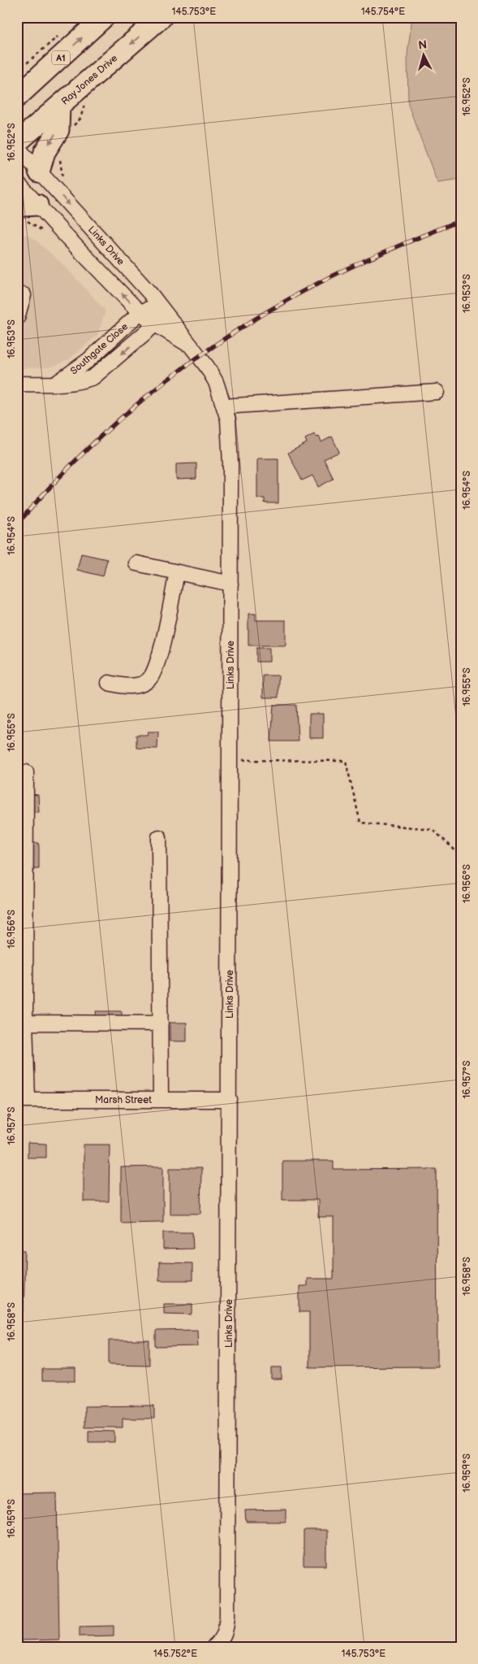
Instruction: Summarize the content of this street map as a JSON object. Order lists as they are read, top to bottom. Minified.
{"streets":{"highway":["A1","Ray Jones Drive"],"street":["Links Drive","Southgate Close","Marsh Street"]},"crossings":[["Links Drive","Southgate Close"],["Links Drive","Marsh Street"]],"north":"top","coordinates":["145.753°E","145.754°E","16.952°S","16.953°S","16.954°S","16.955°S","16.956°S","16.957°S","16.958°S","16.959°S","145.752°E"]}
